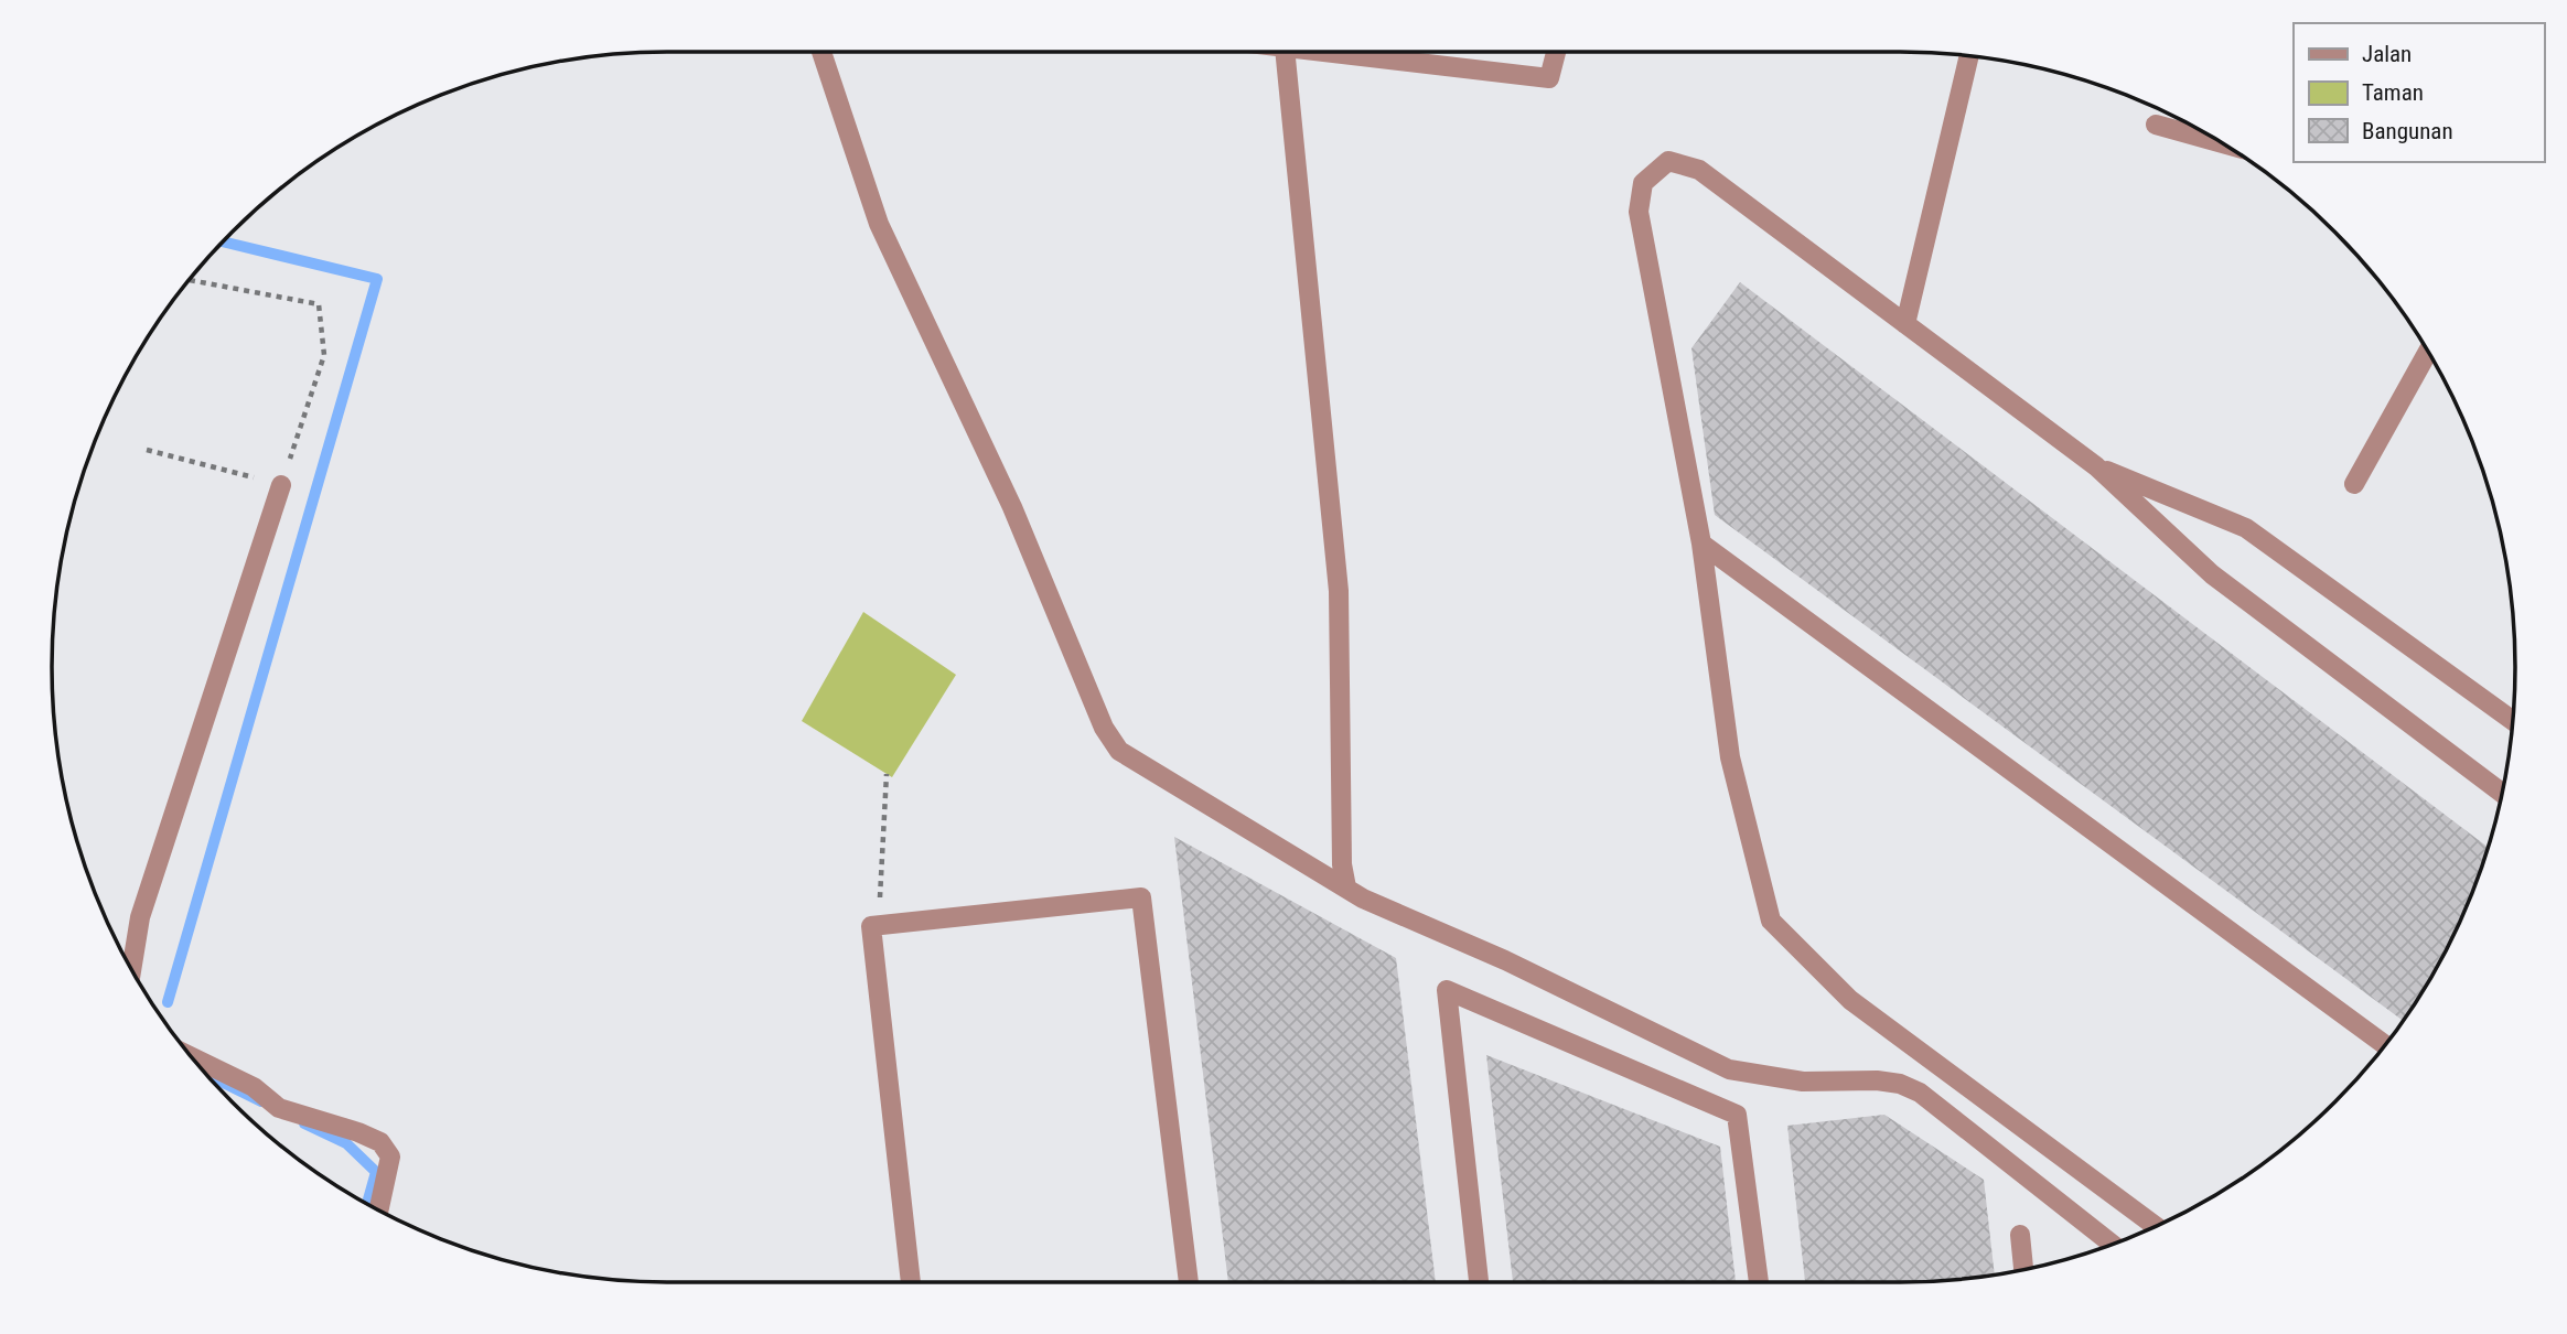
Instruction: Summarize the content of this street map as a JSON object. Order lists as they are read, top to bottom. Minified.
{"legend":["Jalan","Taman","Bangunan"]}
